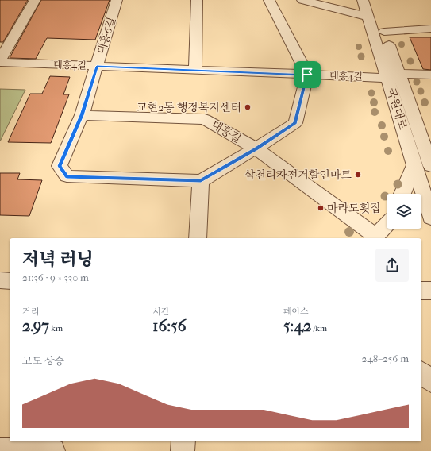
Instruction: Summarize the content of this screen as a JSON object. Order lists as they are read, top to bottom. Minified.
{"streets":{"street":["대흥6길","대흥4길","국원대로","대흥길"]},"crossings":[["대흥6길","대흥4길"],["대흥6길","대흥길"],["대흥4길","국원대로"],["대흥4길","대흥길"]],"places":["교현2동 행정복지센터","삼천리자전거할인마트","마라도횟집"],"page":{"heading":["저녁 러닝","21:36 · 9 × 330 m"],"stats":[["거리","2.97 km"],["시간","16:56"],["페이스","5:42 /km"]],"chart":["고도 상승","248–256 m"]}}
